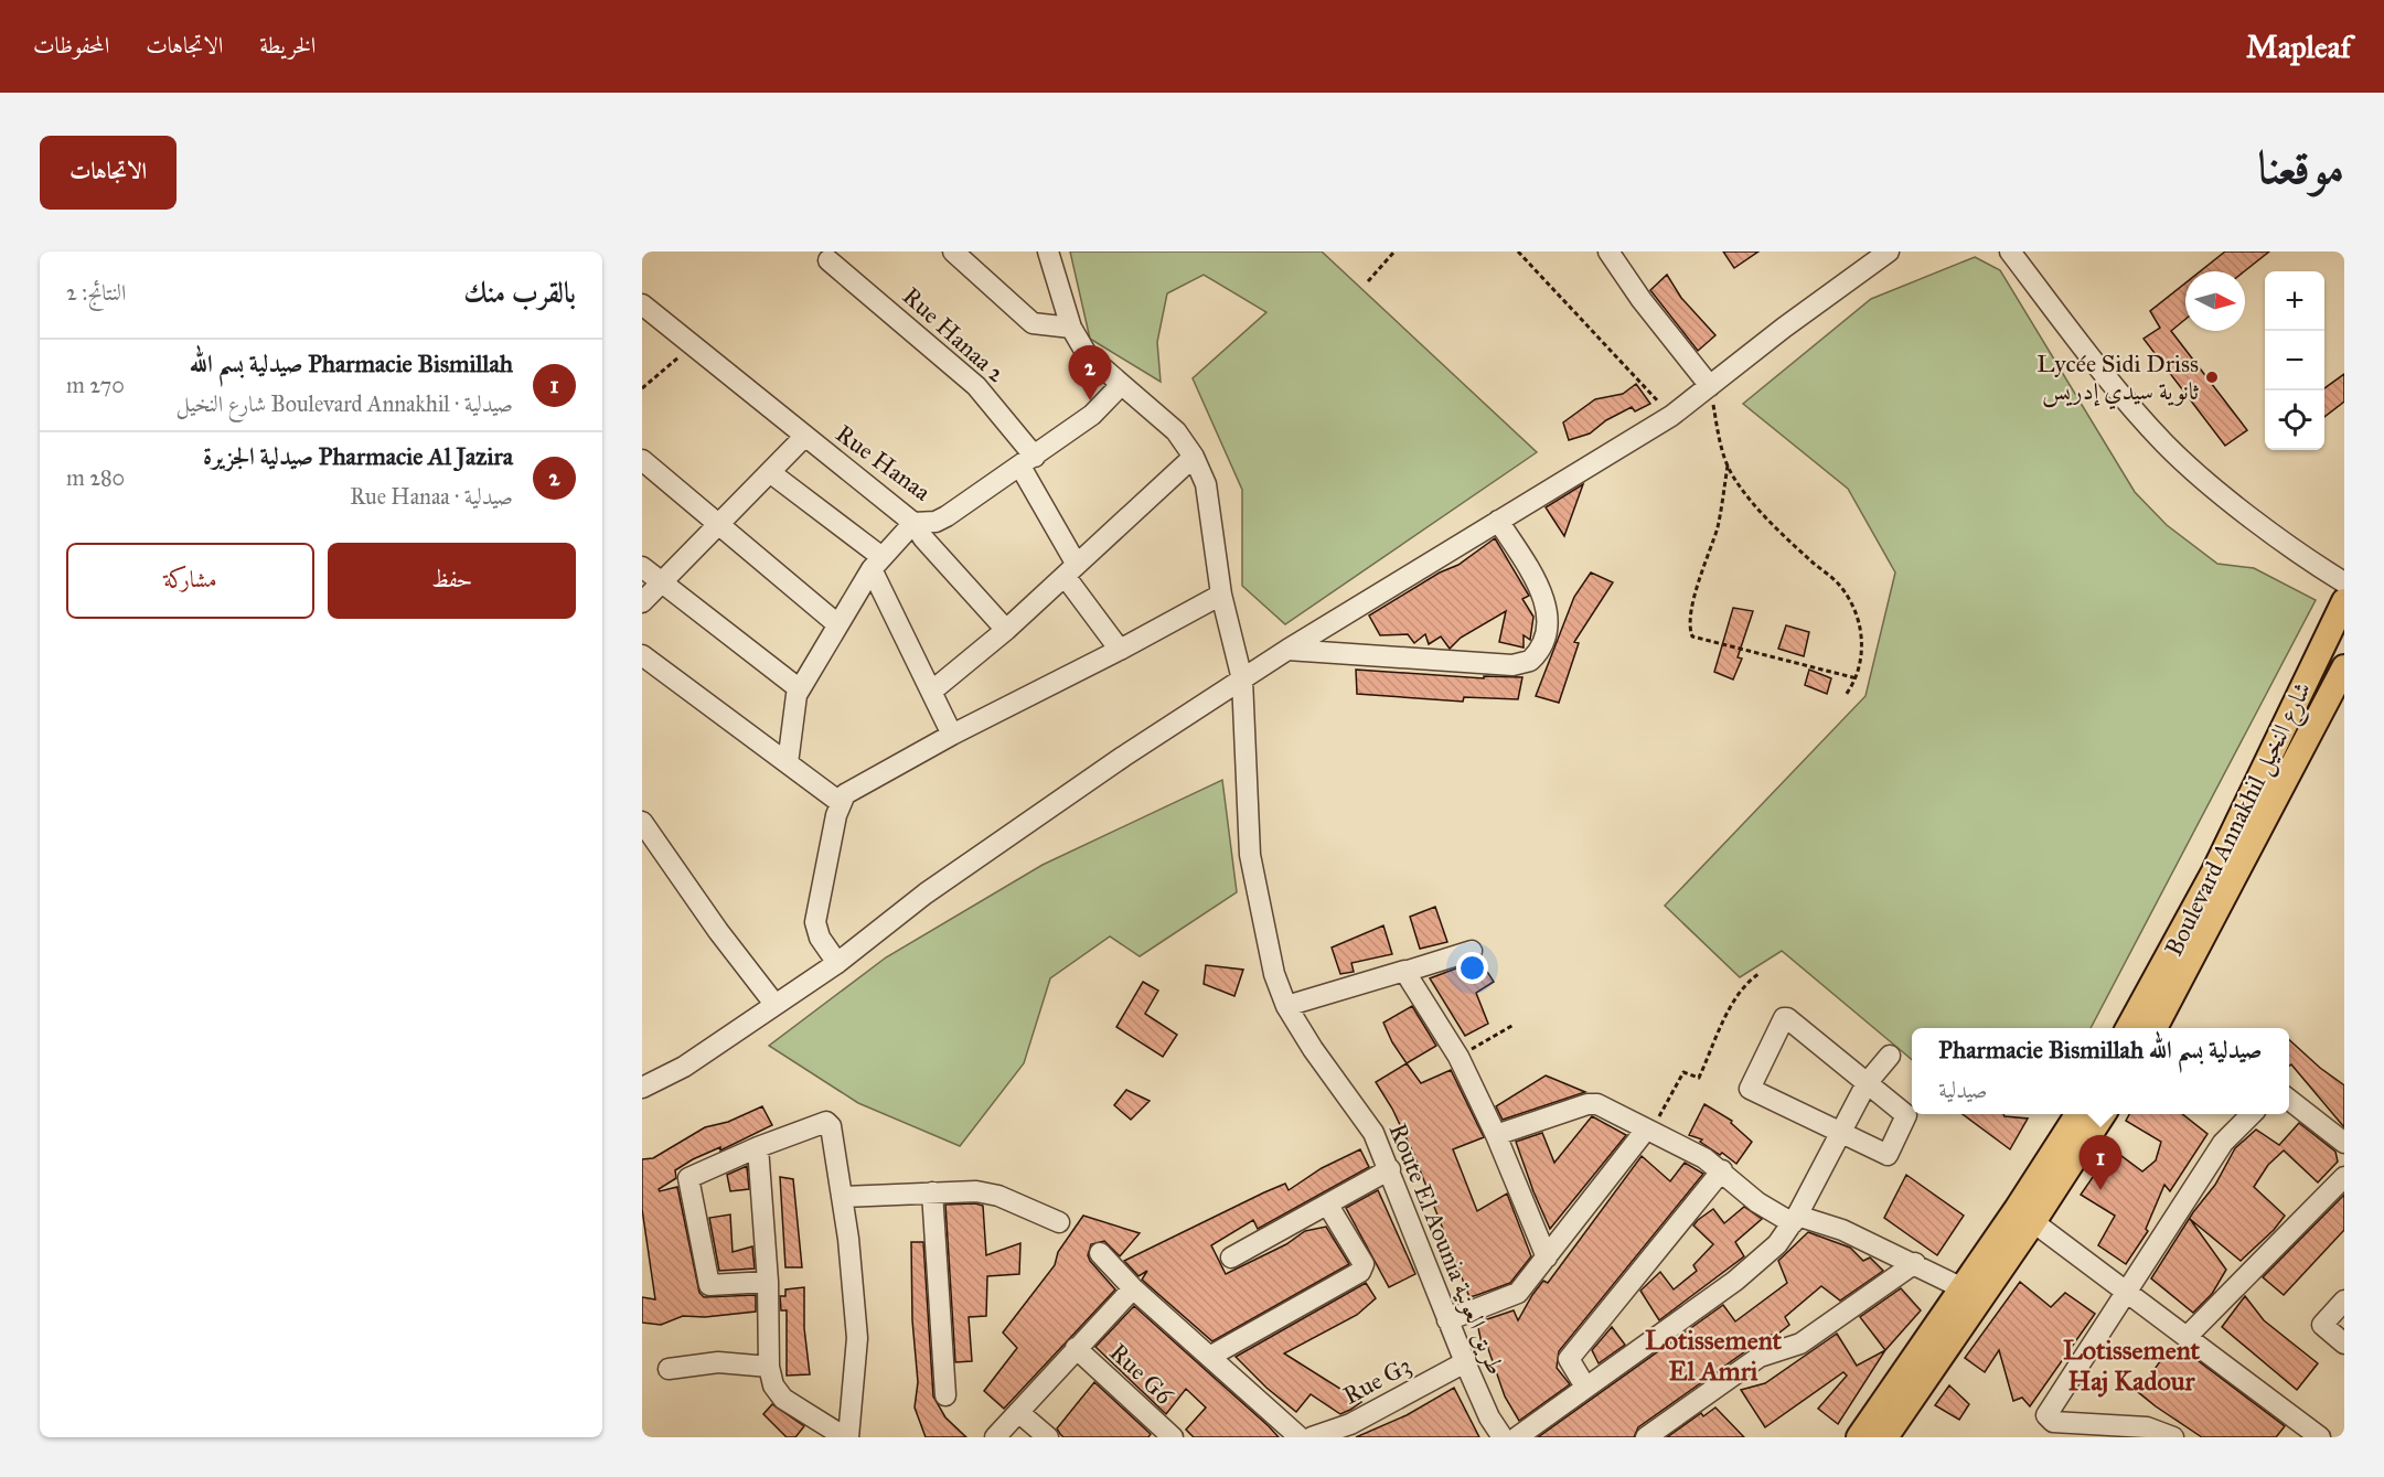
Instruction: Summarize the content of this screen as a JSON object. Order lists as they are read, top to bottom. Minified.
{"streets":{"main road":["Boulevard Annakhil شارع النخيل"],"street":["Rue Hanaa 2","Rue Hanaa","Route El Aounia طريق العونية","Rue G6","Rue G3"]},"crossings":[["Rue Hanaa 2","Rue Hanaa"],["Rue Hanaa","Route El Aounia طريق العونية"],["Route El Aounia طريق العونية","Rue G3"]],"districts":["Lotissement El Amri","Lotissement Haj Kadour"],"places":["Lycée Sidi Driss ثانوية سيدي إدريس"],"north":"right","page":{"header":"Mapleaf","nav":["الخريطة","الاتجاهات","المحفوظات"],"title":"موقعنا","buttons":["الاتجاهات",["حفظ","مشاركة"]],"heading":["بالقرب منك","النتائج: 2"],"map_buttons":["+","−"],"list":[{"mark":"1","name":"Pharmacie Bismillah صيدلية بسم الله","note":"صيدلية · Boulevard Annakhil شارع النخيل","value":"270 m"},{"mark":"2","name":"Pharmacie Al Jazira صيدلية الجزيرة","note":"صيدلية · Rue Hanaa","value":"280 m"}],"pins":["2","1"],"popup":["Pharmacie Bismillah صيدلية بسم الله","صيدلية"]}}
